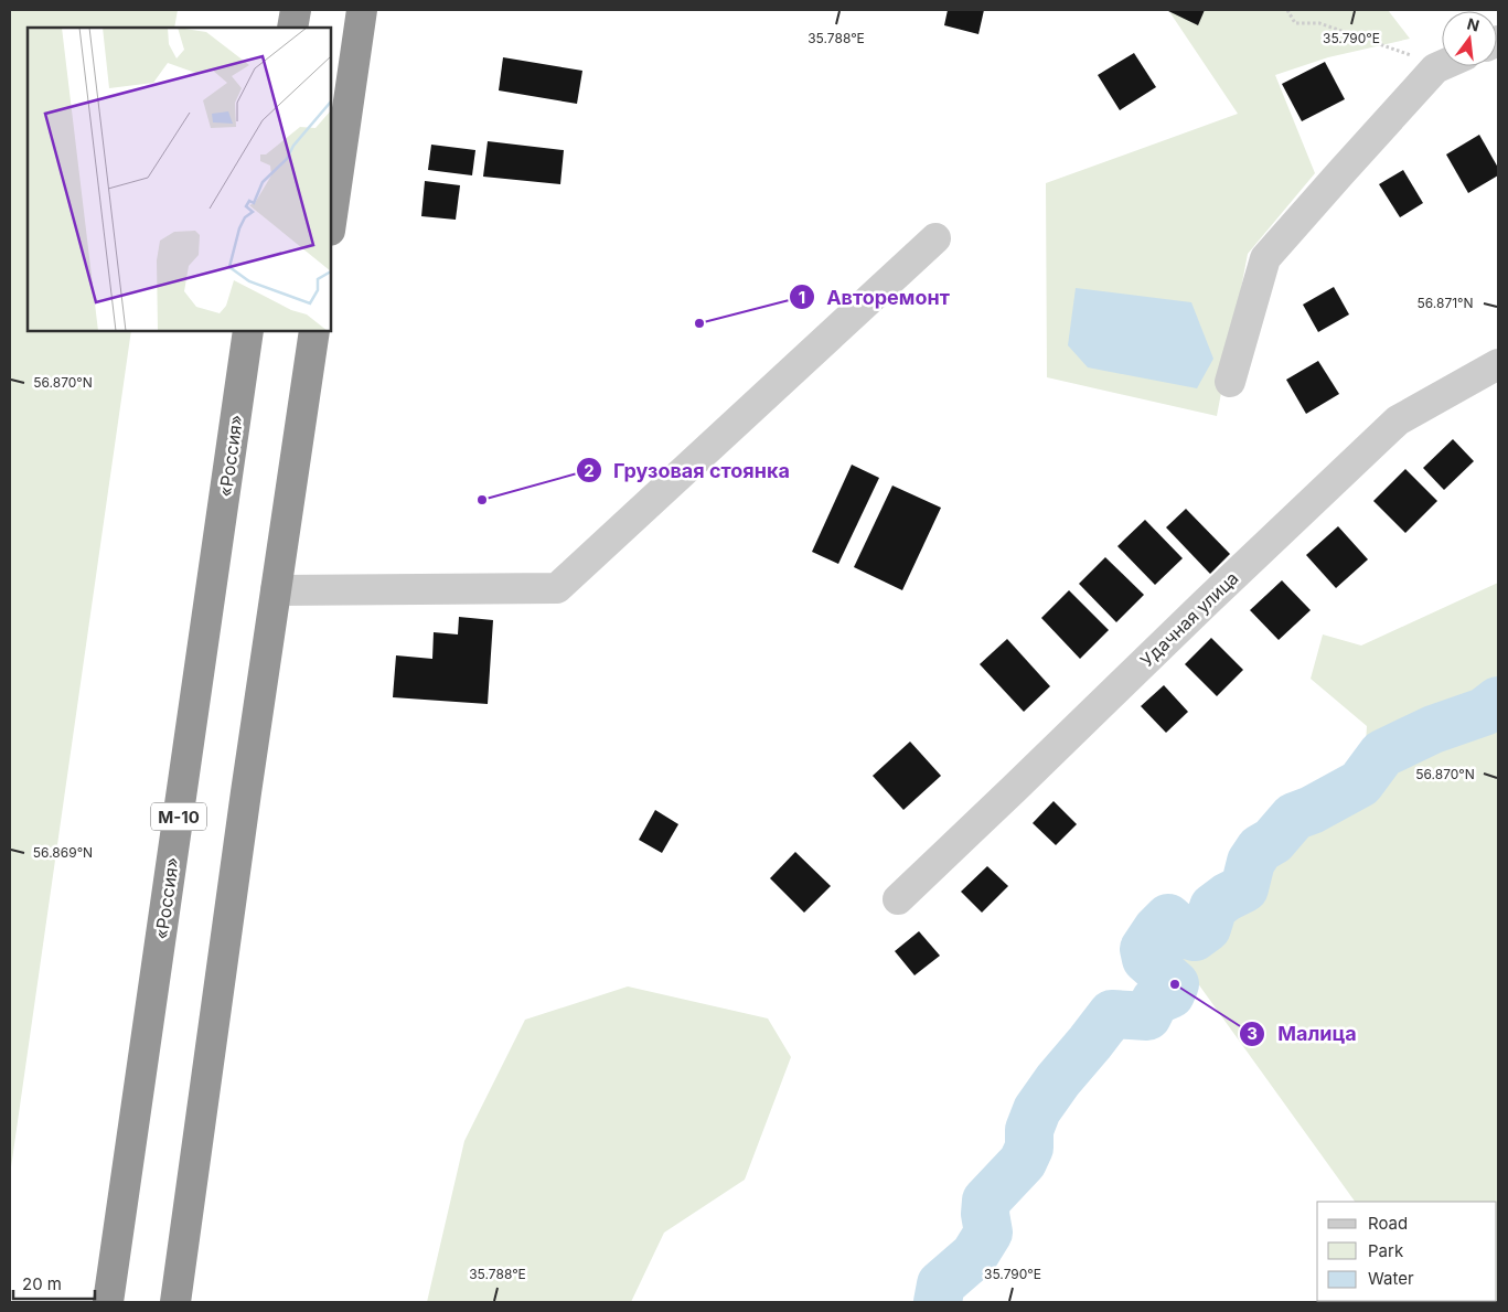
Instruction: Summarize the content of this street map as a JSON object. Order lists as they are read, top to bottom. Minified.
{"streets":{"highway":["«Россия»","М-10"],"street":["Удачная улица"]},"places":["Авторемонт","Грузовая стоянка","Малица"],"legend":["Road","Park","Water"],"scale_bar":"20 m","north":"top","coordinates":["35.788°E","35.790°E","56.871°N","56.870°N","56.869°N"]}
